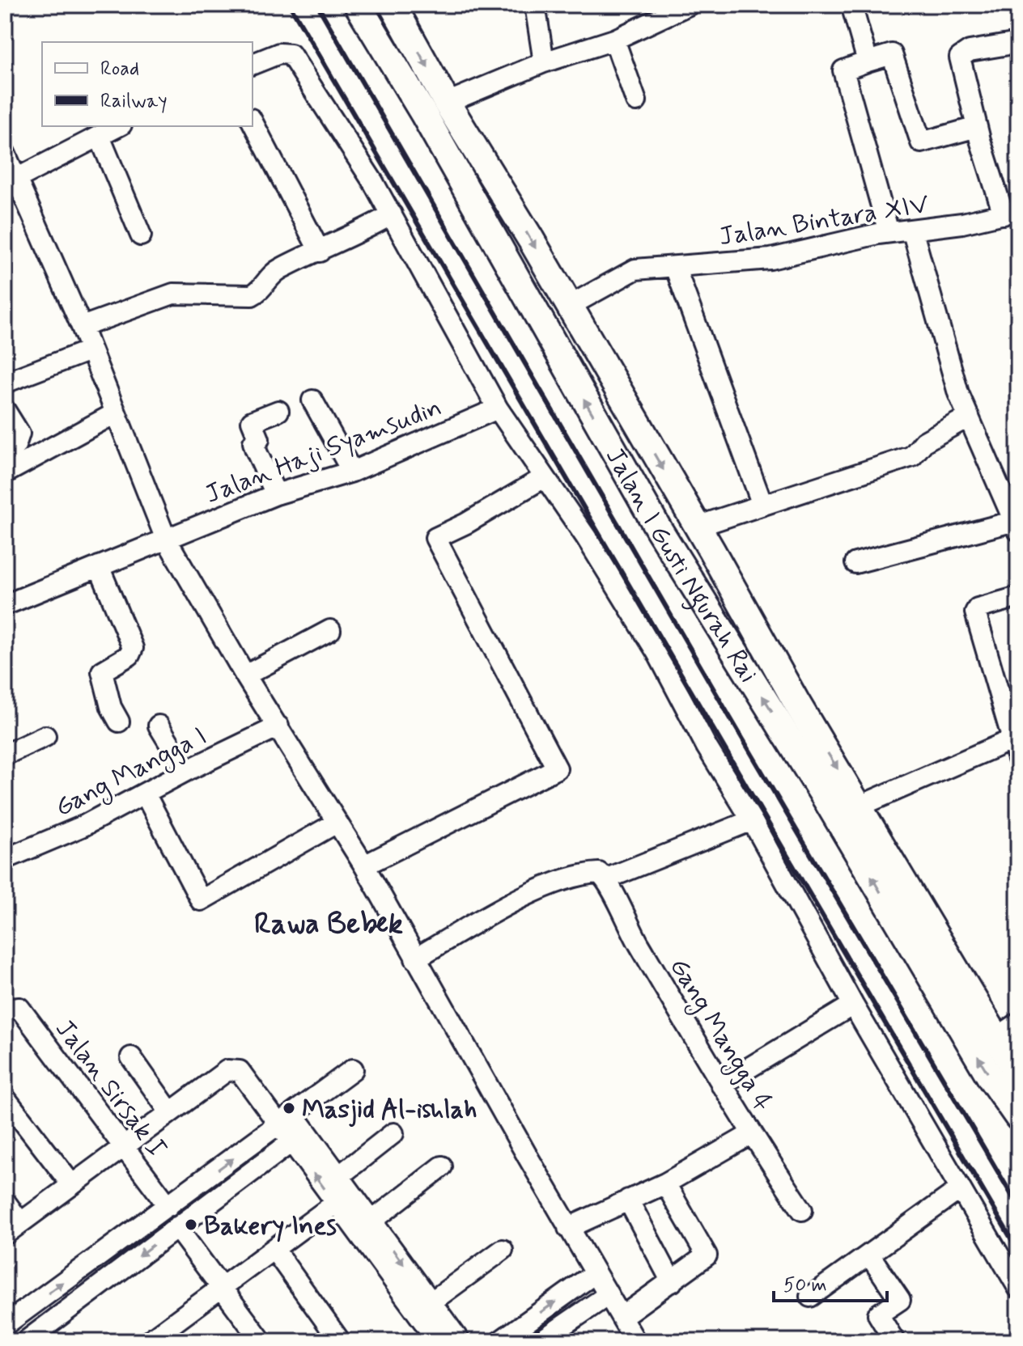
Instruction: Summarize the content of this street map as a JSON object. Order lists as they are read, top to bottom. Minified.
{"streets":{"main road":["Jalan I Gusti Ngurah Rai"],"street":["Jalan Bintara XIV","Jalan Haji Syamsudin","Gang Mangga I","Gang Mangga 4","Jalan Sirsak I"]},"crossings":[["Jalan Bintara XIV","Jalan I Gusti Ngurah Rai"]],"districts":["Rawa Bebek"],"places":["Masjid Al-ishlah","Bakery Ines"],"legend":["Road","Railway"],"scale_bar":"50 m"}
